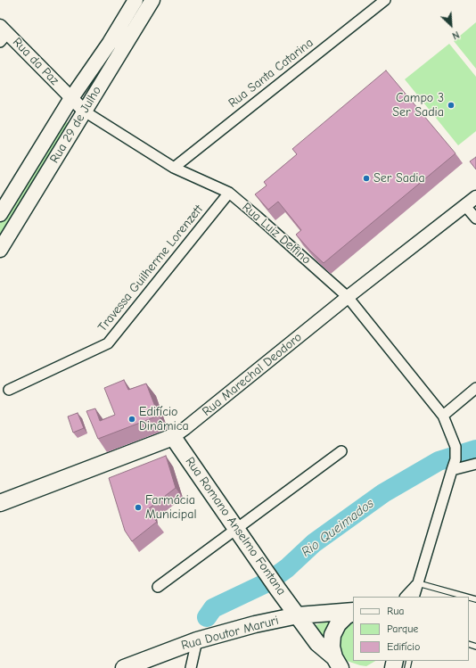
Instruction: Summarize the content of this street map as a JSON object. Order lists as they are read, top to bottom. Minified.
{"streets":{"main road":["Rua 29 de Julho","Rua Marechal Deodoro","Rua Romano Anselmo Fontana","Rua Doutor Maruri"],"street":["Rua da Paz","Rua Santa Catarina","Rua Luiz Delfino","Travessa Guilherme Lorenzett"]},"crossings":[["Rua da Paz","Rua 29 de Julho"],["Rua da Paz","Rua Luiz Delfino"],["Rua Santa Catarina","Rua Luiz Delfino"],["Rua 29 de Julho","Rua Luiz Delfino"],["Rua Luiz Delfino","Travessa Guilherme Lorenzett"],["Rua Luiz Delfino","Rua Marechal Deodoro"],["Rua Marechal Deodoro","Rua Romano Anselmo Fontana"],["Rua Romano Anselmo Fontana","Rua Doutor Maruri"]],"water":["Rio Queimados"],"places":["Campo 3 Ser Sadia","Ser Sadia","Edifício Dinâmica","Farmácia Municipal"],"legend":["Rua","Parque","Edifício"],"north":"bottom right"}
